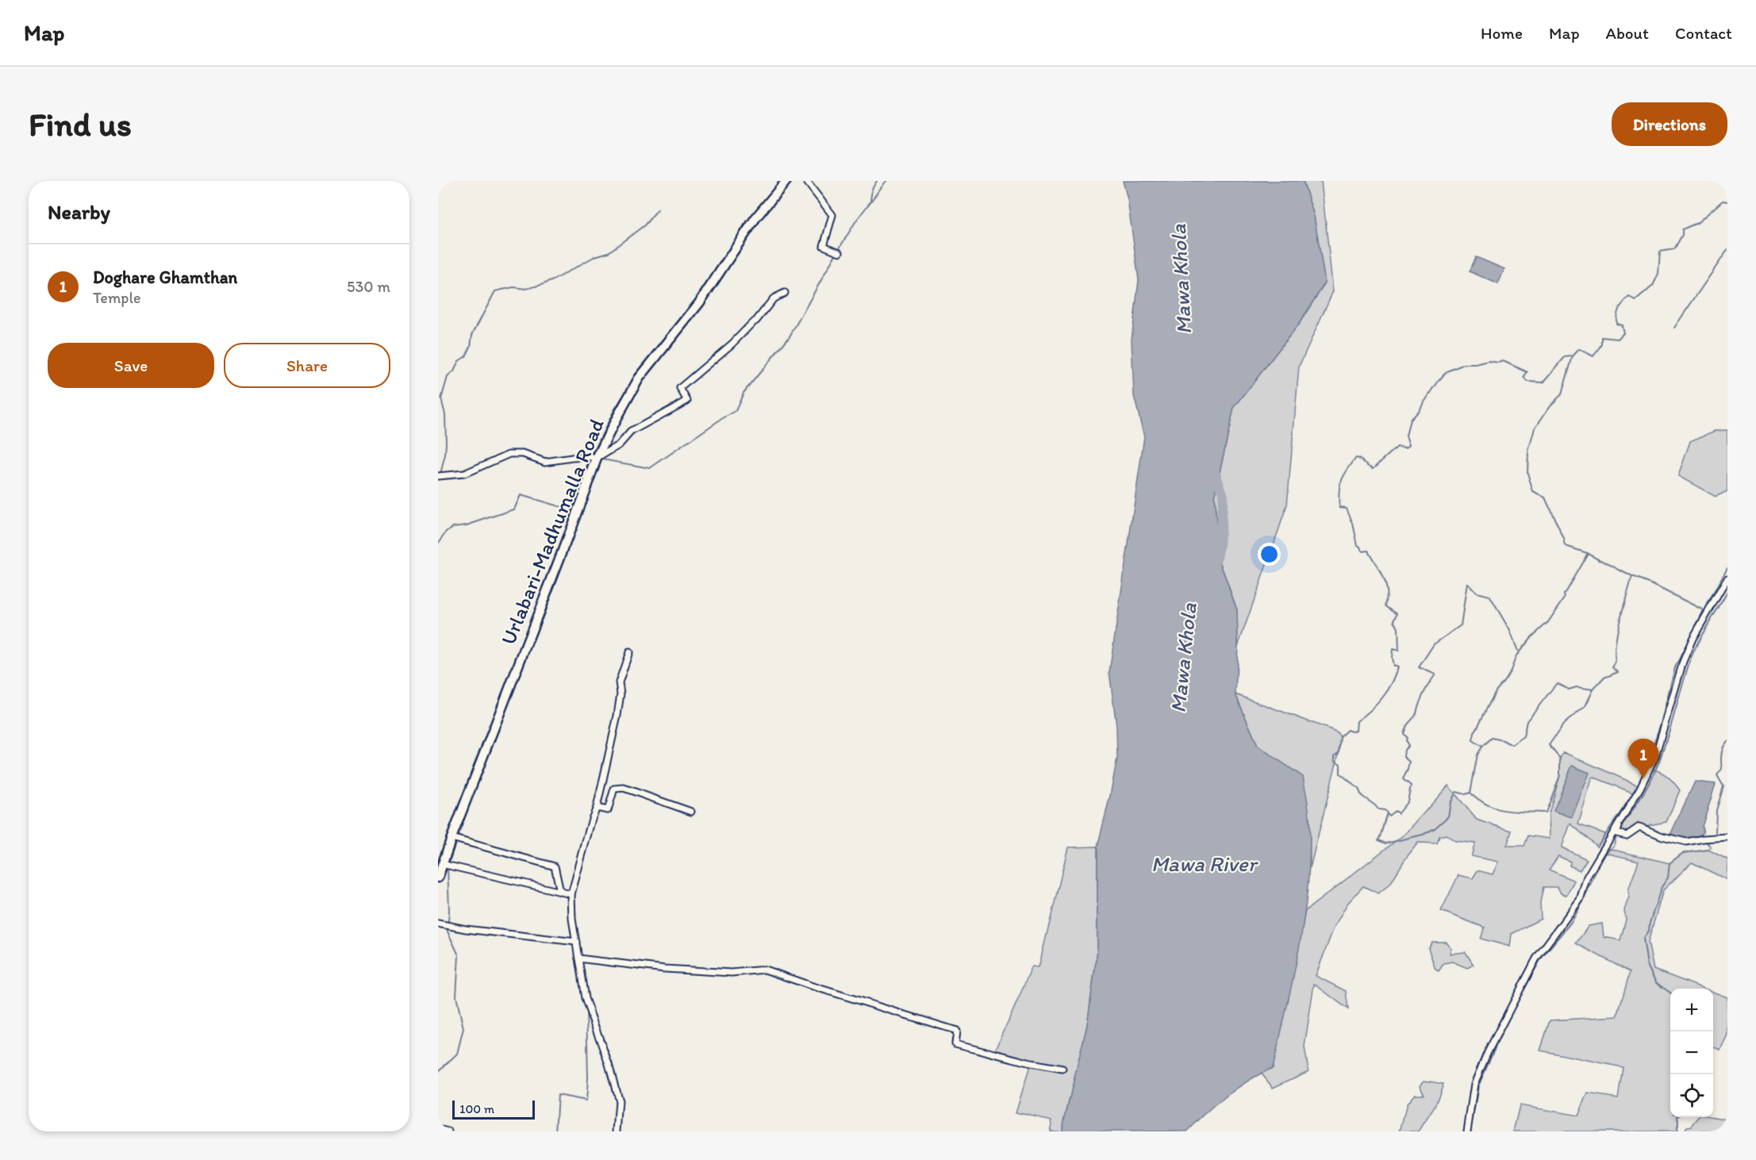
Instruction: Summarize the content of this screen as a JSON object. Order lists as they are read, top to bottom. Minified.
{"streets":{"main road":["Urlabari-Madhumalla Road"]},"water":["Mawa Khola","Mawa River"],"scale_bar":"100 m","page":{"header":"Map","nav":["Home","Map","About","Contact"],"buttons":["Directions",["Save","Share"]],"title":"Find us","heading":"Nearby","list":[{"mark":"1","name":"Doghare Ghamthan","note":"Temple","value":"530 m"}],"pins":"1","map_buttons":["+","−"],"scale":"100 m"}}
